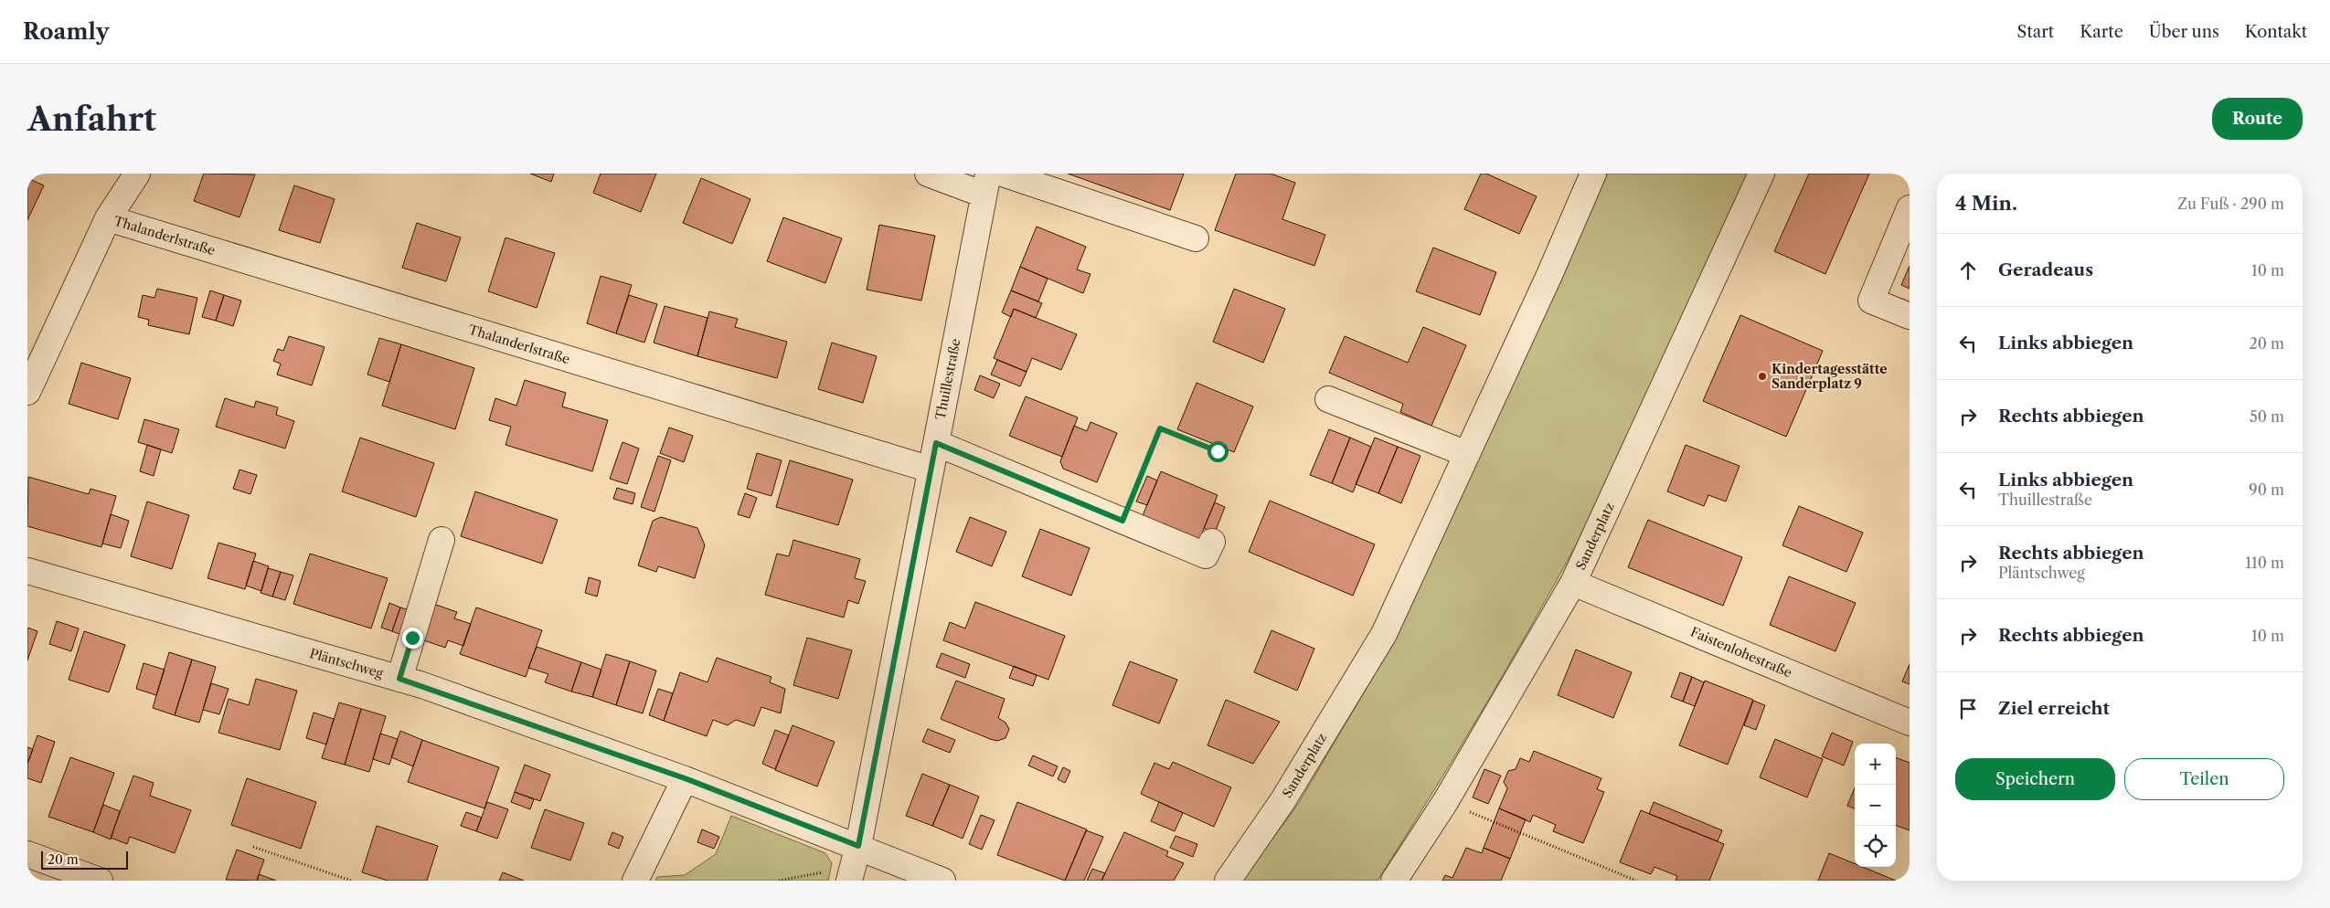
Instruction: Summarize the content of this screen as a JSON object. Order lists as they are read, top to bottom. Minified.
{"streets":{"street":["Thalanderlstraße","Thuillestraße","Sanderplatz","Faistenlohestraße","Pläntschweg"]},"crossings":[["Thalanderlstraße","Thuillestraße"],["Thuillestraße","Pläntschweg"],["Sanderplatz","Faistenlohestraße"]],"places":["Kindertagesstätte Sanderplatz 9"],"scale_bar":"20 m","page":{"header":"Roamly","nav":["Start","Karte","Über uns","Kontakt"],"buttons":["Route",["Speichern","Teilen"]],"title":"Anfahrt","heading":["4 Min.","Zu Fuß · 290 m"],"list":[["Geradeaus","10 m"],["Links abbiegen","20 m"],["Rechts abbiegen","50 m"],["Links abbiegen","Thuillestraße","90 m"],["Rechts abbiegen","Pläntschweg","110 m"],["Rechts abbiegen","10 m"],"Ziel erreicht"],"map_buttons":["+","−"],"scale":"20 m"}}
